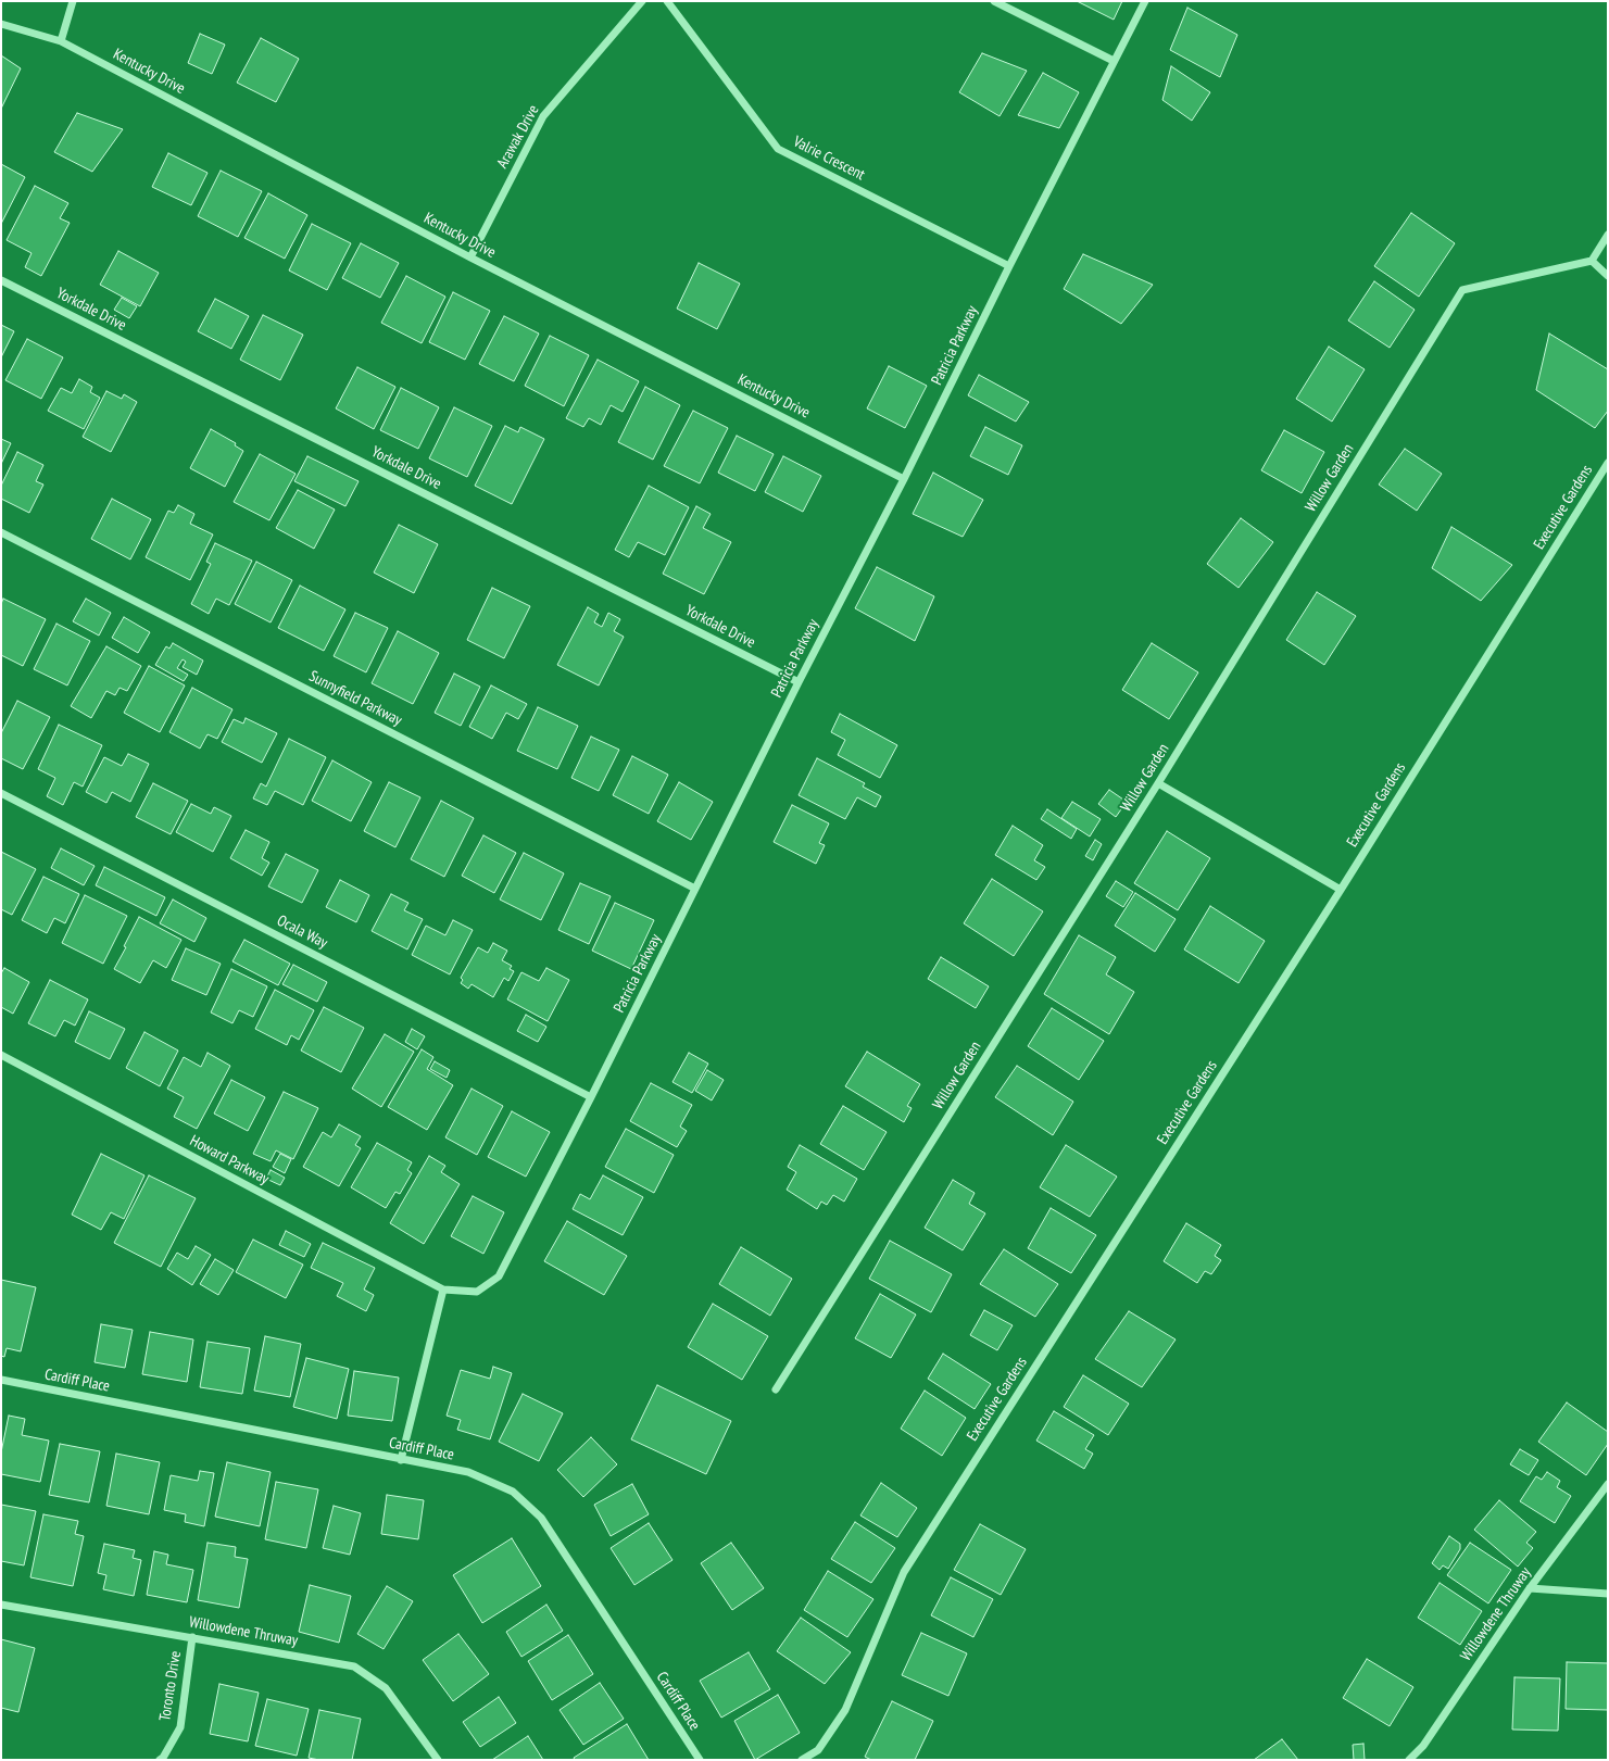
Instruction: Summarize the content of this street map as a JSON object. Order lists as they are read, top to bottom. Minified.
{"streets":{"street":["Kentucky Drive","Arawak Drive","Valrie Crescent","Yorkdale Drive","Patricia Parkway","Willow Garden","Executive Gardens","Sunnyfield Parkway","Ocala Way","Howard Parkway","Cardiff Place","Willowdene Thruway","Toronto Drive"]},"crossings":[["Kentucky Drive","Arawak Drive"],["Kentucky Drive","Patricia Parkway"],["Valrie Crescent","Patricia Parkway"],["Yorkdale Drive","Patricia Parkway"],["Patricia Parkway","Sunnyfield Parkway"],["Patricia Parkway","Ocala Way"],["Patricia Parkway","Howard Parkway"],["Willowdene Thruway","Toronto Drive"]]}
